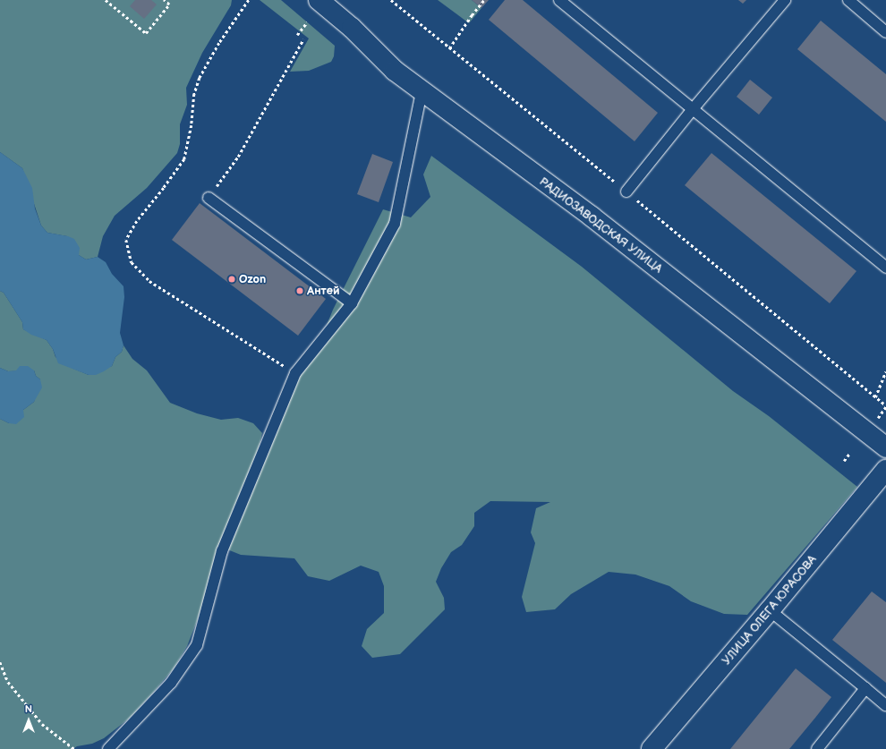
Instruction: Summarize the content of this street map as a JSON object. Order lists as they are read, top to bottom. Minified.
{"streets":{"street":["РАДИОЗАВОДСКАЯ УЛИЦА","УЛИЦА ОЛЕГА ЮРАСОВА"]},"places":["Ozon","Антей"],"north":"top"}
